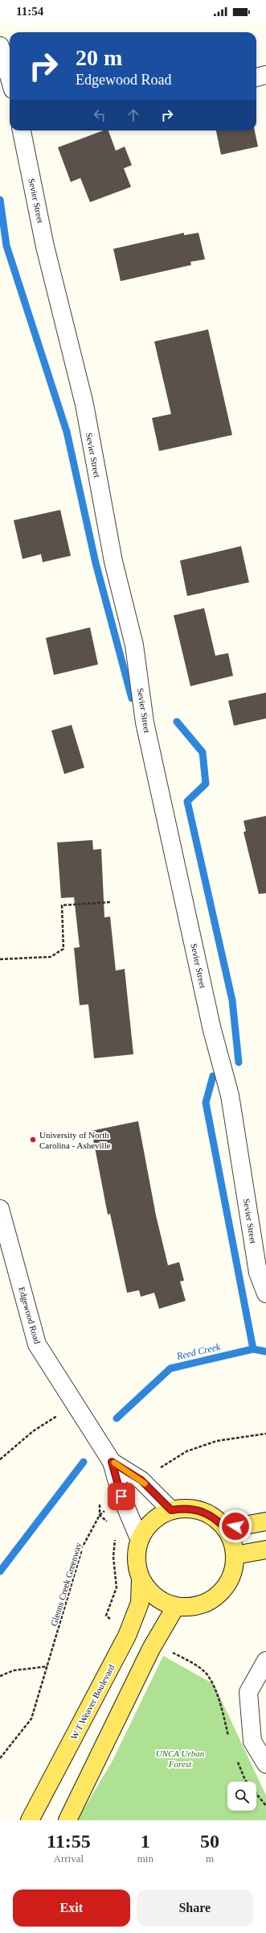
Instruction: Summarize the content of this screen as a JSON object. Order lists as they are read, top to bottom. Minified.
{"streets":{"main road":["W T Weaver Boulevard"],"street":["Sevier Street","Edgewood Road"],"path":["Glenns Creek Greenway"]},"crossings":[["Edgewood Road","Glenns Creek Greenway"],["Edgewood Road","W T Weaver Boulevard"]],"water":["Reed Creek"],"parks":["UNCA Urban Forest"],"places":["University of North Carolina - Asheville"],"page":{"status":"11:54","turn":["20 m","Edgewood Road"],"eta":["11:55","Arrival","1","min","50","m"],"buttons":["Exit","Share"]}}
